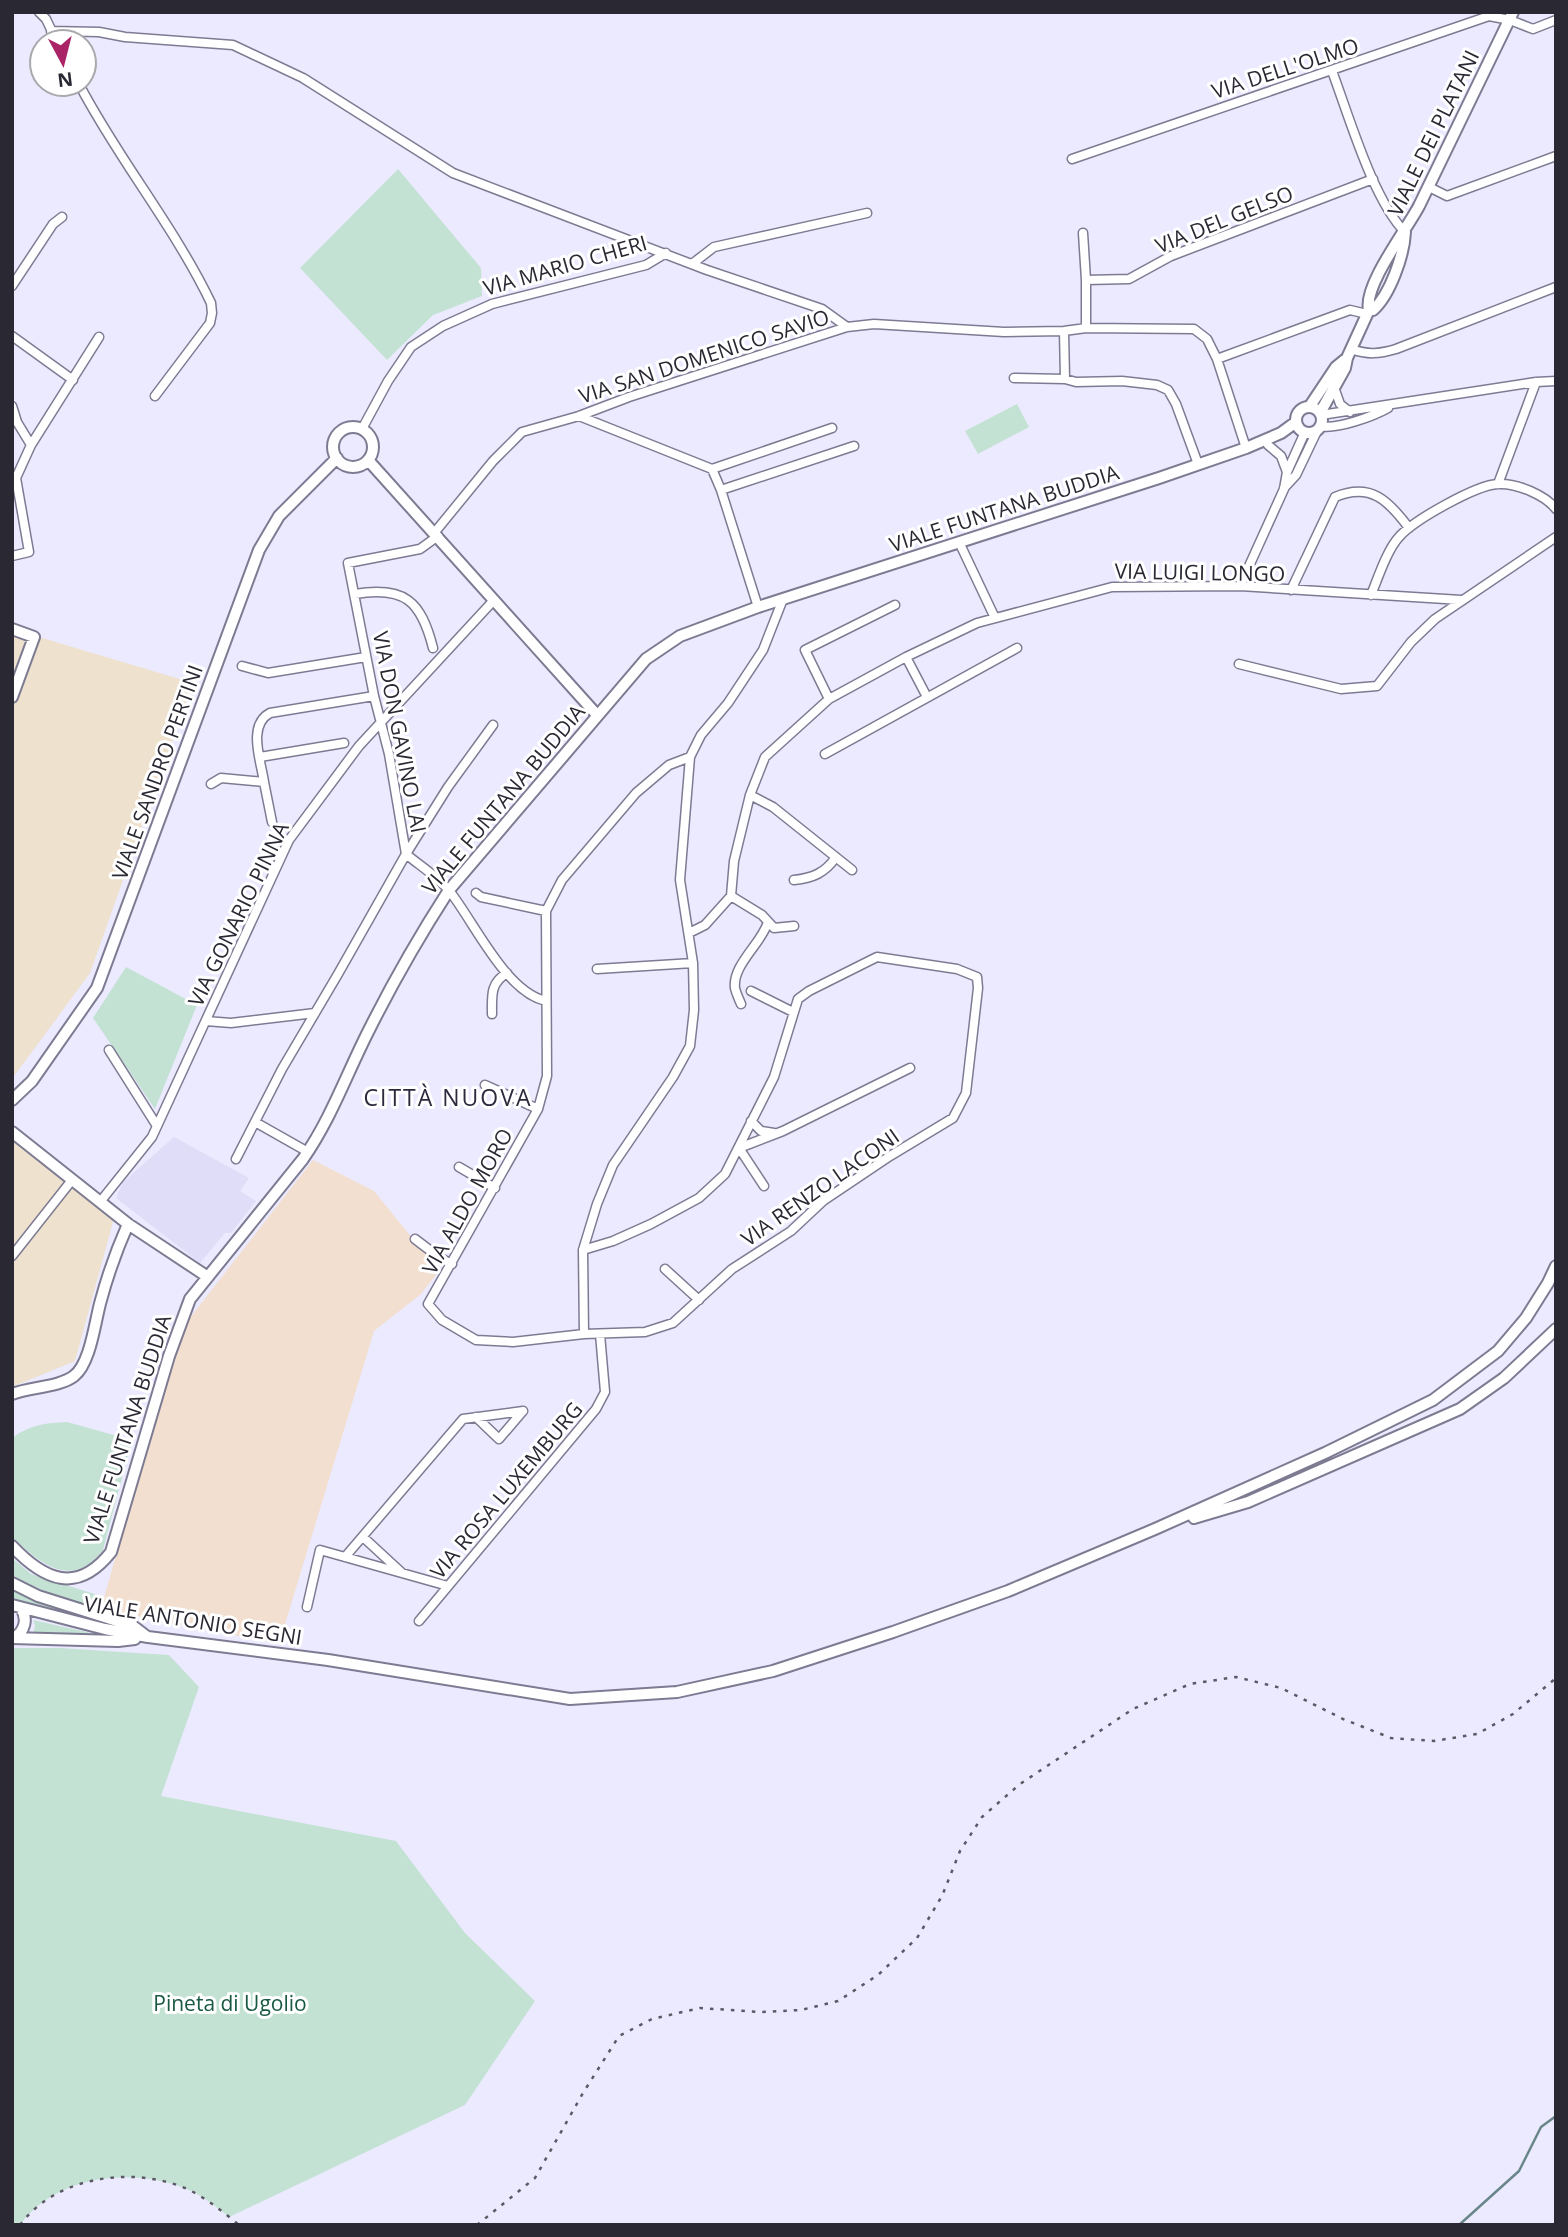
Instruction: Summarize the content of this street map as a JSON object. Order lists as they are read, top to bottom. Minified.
{"streets":{"main road":["VIALE DEI PLATANI","VIALE FUNTANA BUDDIA","VIALE SANDRO PERTINI","VIALE ANTONIO SEGNI"],"street":["VIA DELL'OLMO","VIA DEL GELSO","VIA MARIO CHERI","VIA SAN DOMENICO SAVIO","VIA LUIGI LONGO","VIA DON GAVINO LAI","VIA GONARIO PINNA","VIA RENZO LACONI","VIA ALDO MORO","VIA ROSA LUXEMBURG"]},"crossings":[["VIA DELL'OLMO","VIALE DEI PLATANI"],["VIALE DEI PLATANI","VIALE FUNTANA BUDDIA"],["VIA MARIO CHERI","VIALE SANDRO PERTINI"],["VIA SAN DOMENICO SAVIO","VIALE FUNTANA BUDDIA"],["VIA SAN DOMENICO SAVIO","VIA DON GAVINO LAI"],["VIALE FUNTANA BUDDIA","VIA DON GAVINO LAI"],["VIA DON GAVINO LAI","VIA GONARIO PINNA"],["VIA DON GAVINO LAI","VIA ALDO MORO"]],"districts":["CITTÀ NUOVA"],"parks":["Pineta di Ugolio"],"north":"bottom"}
